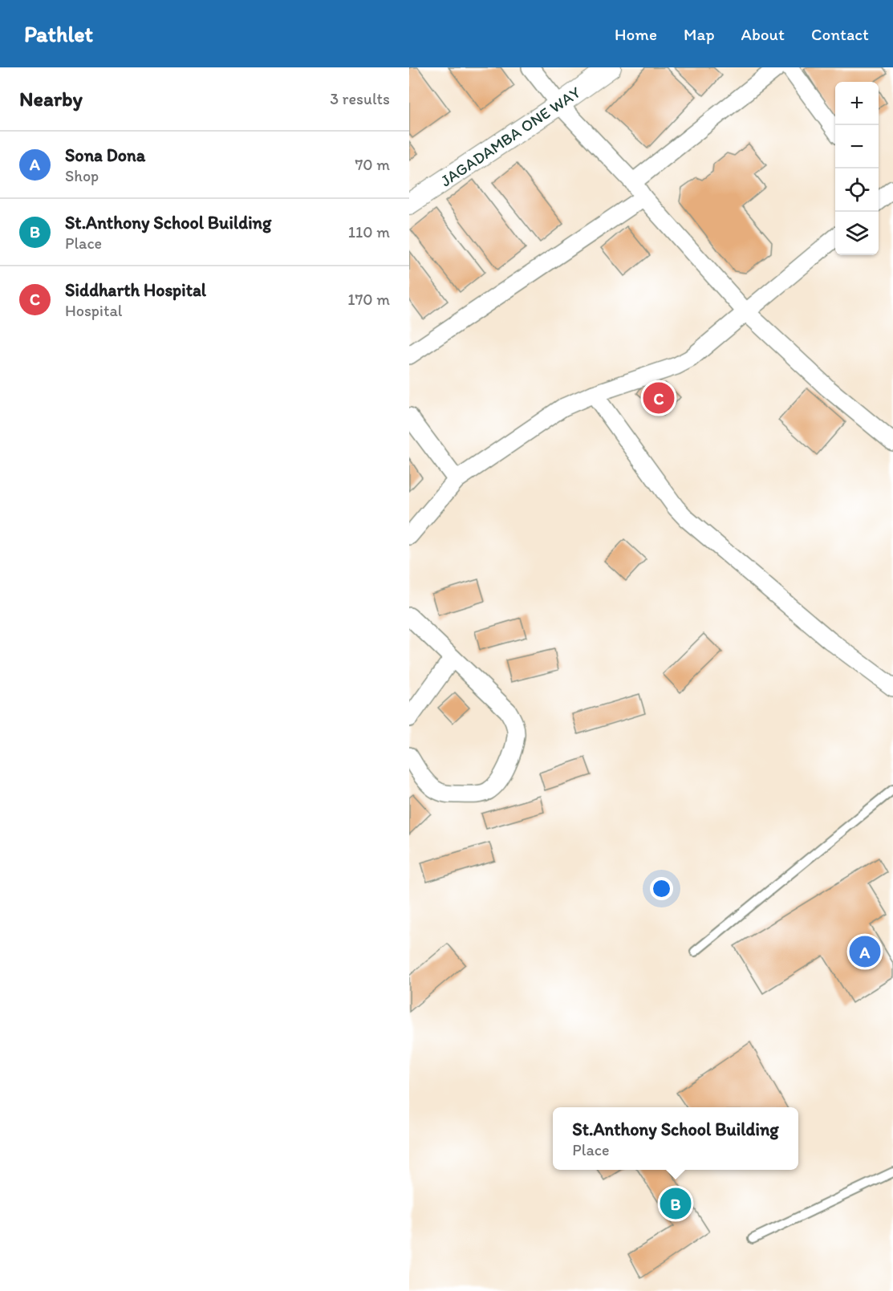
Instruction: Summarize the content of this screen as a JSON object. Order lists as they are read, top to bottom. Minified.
{"streets":{"street":["JAGADAMBA ONE WAY"]},"page":{"header":"Pathlet","nav":["Home","Map","About","Contact"],"heading":["Nearby","3 results"],"map_buttons":["+","−"],"list":[{"mark":"A","name":"Sona Dona","note":"Shop","value":"70 m"},{"mark":"B","name":"St.Anthony School Building","note":"Place","value":"110 m"},{"mark":"C","name":"Siddharth Hospital","note":"Hospital","value":"170 m"}],"pins":["C","A","B"],"popup":["St.Anthony School Building","Place"]}}
